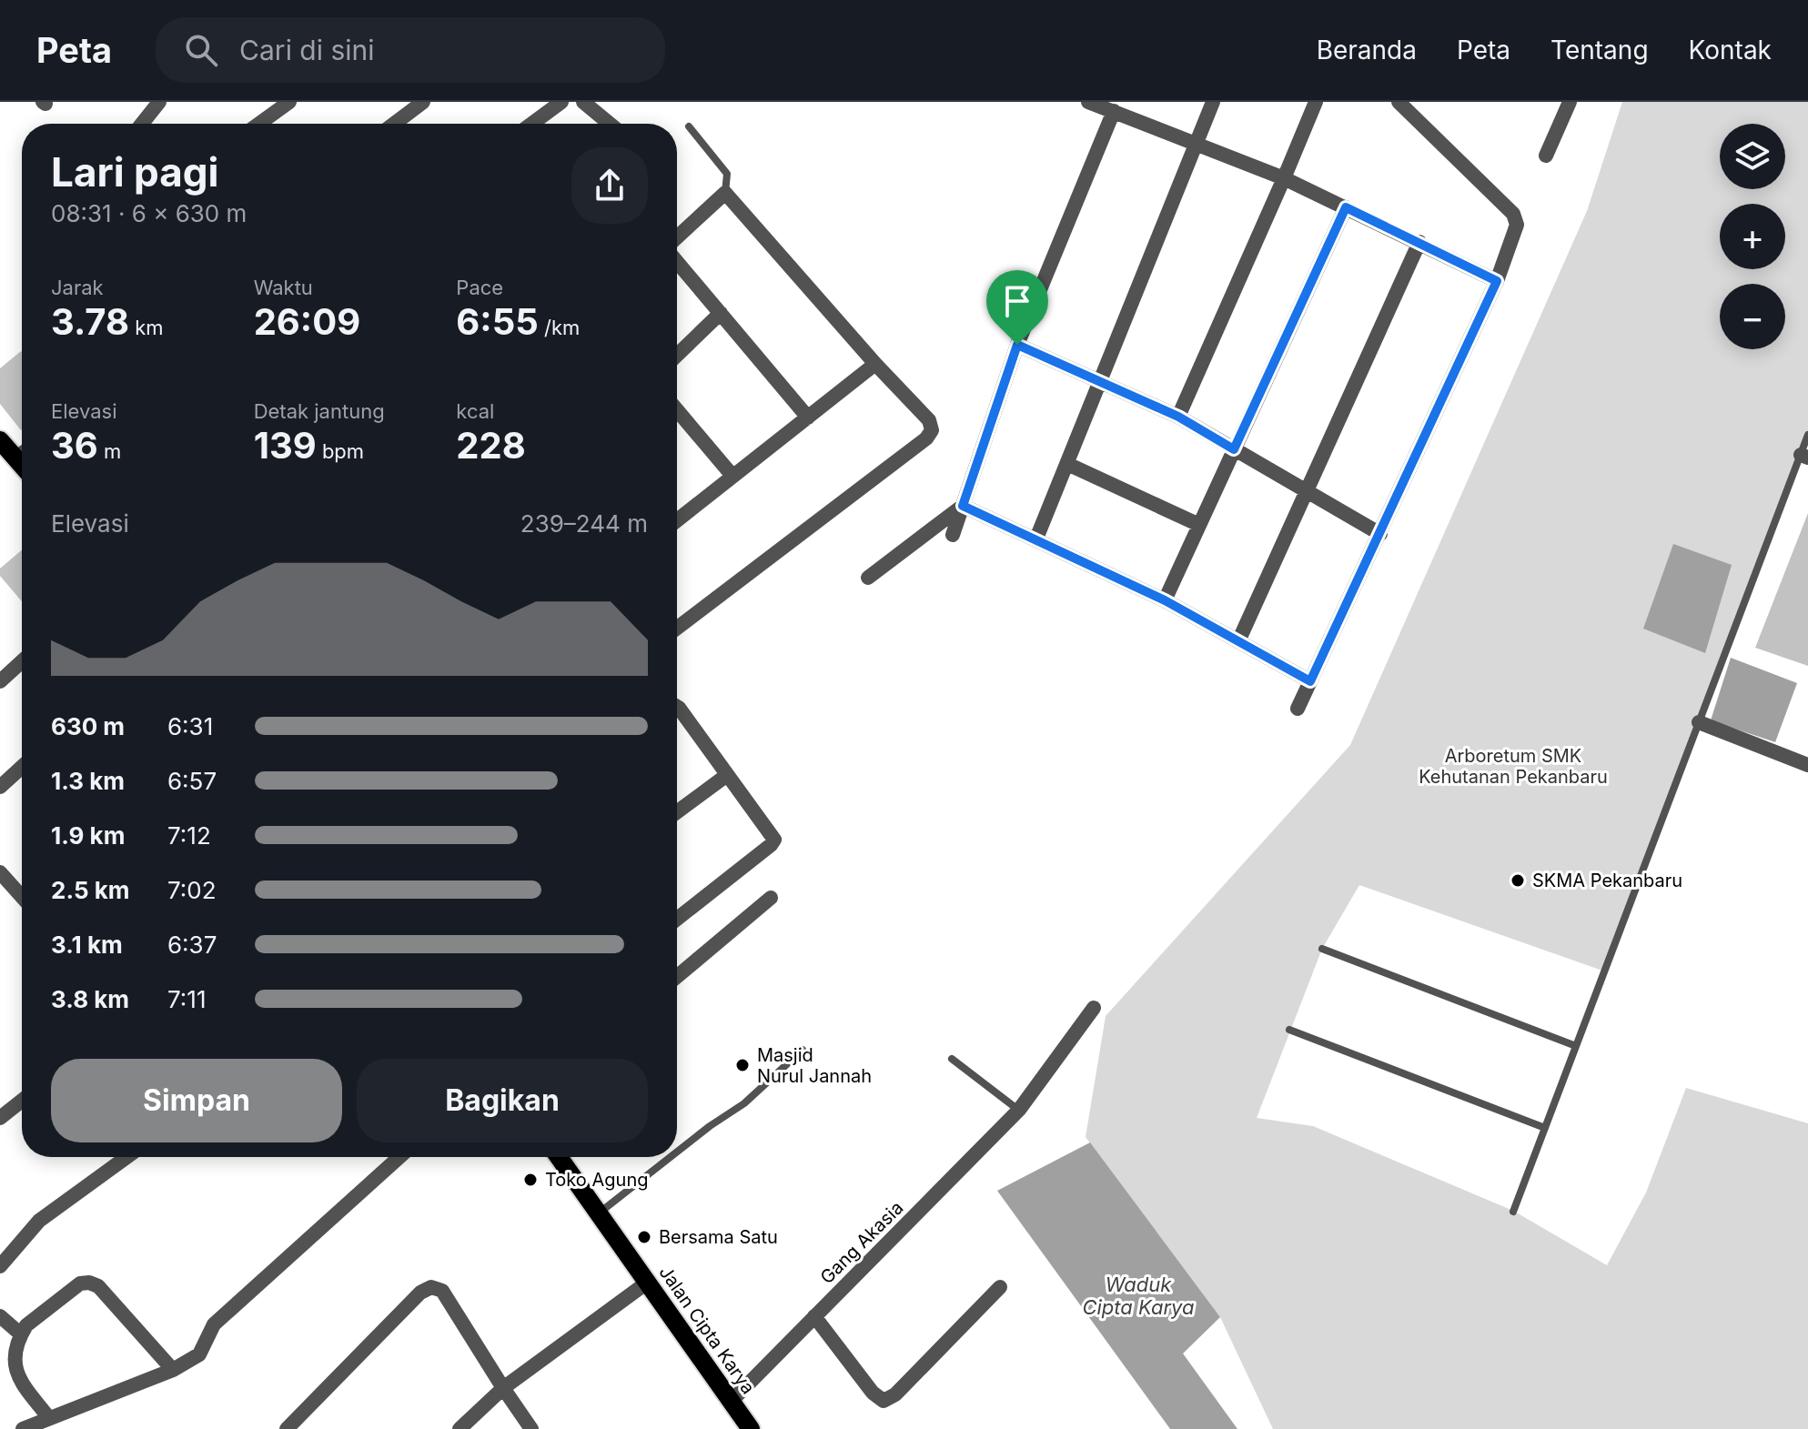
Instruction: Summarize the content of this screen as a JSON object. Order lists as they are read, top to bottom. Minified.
{"streets":{"main road":["Jalan Cipta Karya"],"street":["Gang Akasia"]},"crossings":[["Gang Akasia","Jalan Cipta Karya"]],"water":["Waduk Cipta Karya"],"parks":["Arboretum SMK Kehutanan Pekanbaru"],"places":["SKMA Pekanbaru","Masjid Nurul Jannah","Toko Agung","Bersama Satu"],"page":{"header":"Peta","search":"Cari di sini","nav":["Beranda","Peta","Tentang","Kontak"],"map_buttons":["+","−"],"heading":["Lari pagi","08:31 · 6 × 630 m"],"stats":[["Jarak","3.78 km"],["Waktu","26:09"],["Pace","6:55 /km"],["Elevasi","36 m"],["Detak jantung","139 bpm"],["kcal","228"]],"chart":["Elevasi","239–244 m"],"list":[{"name":"630 m","note":"6:31"},{"name":"1.3 km","note":"6:57"},{"name":"1.9 km","note":"7:12"},{"name":"2.5 km","note":"7:02"},{"name":"3.1 km","note":"6:37"},{"name":"3.8 km","note":"7:11"}],"buttons":["Simpan","Bagikan"]}}
